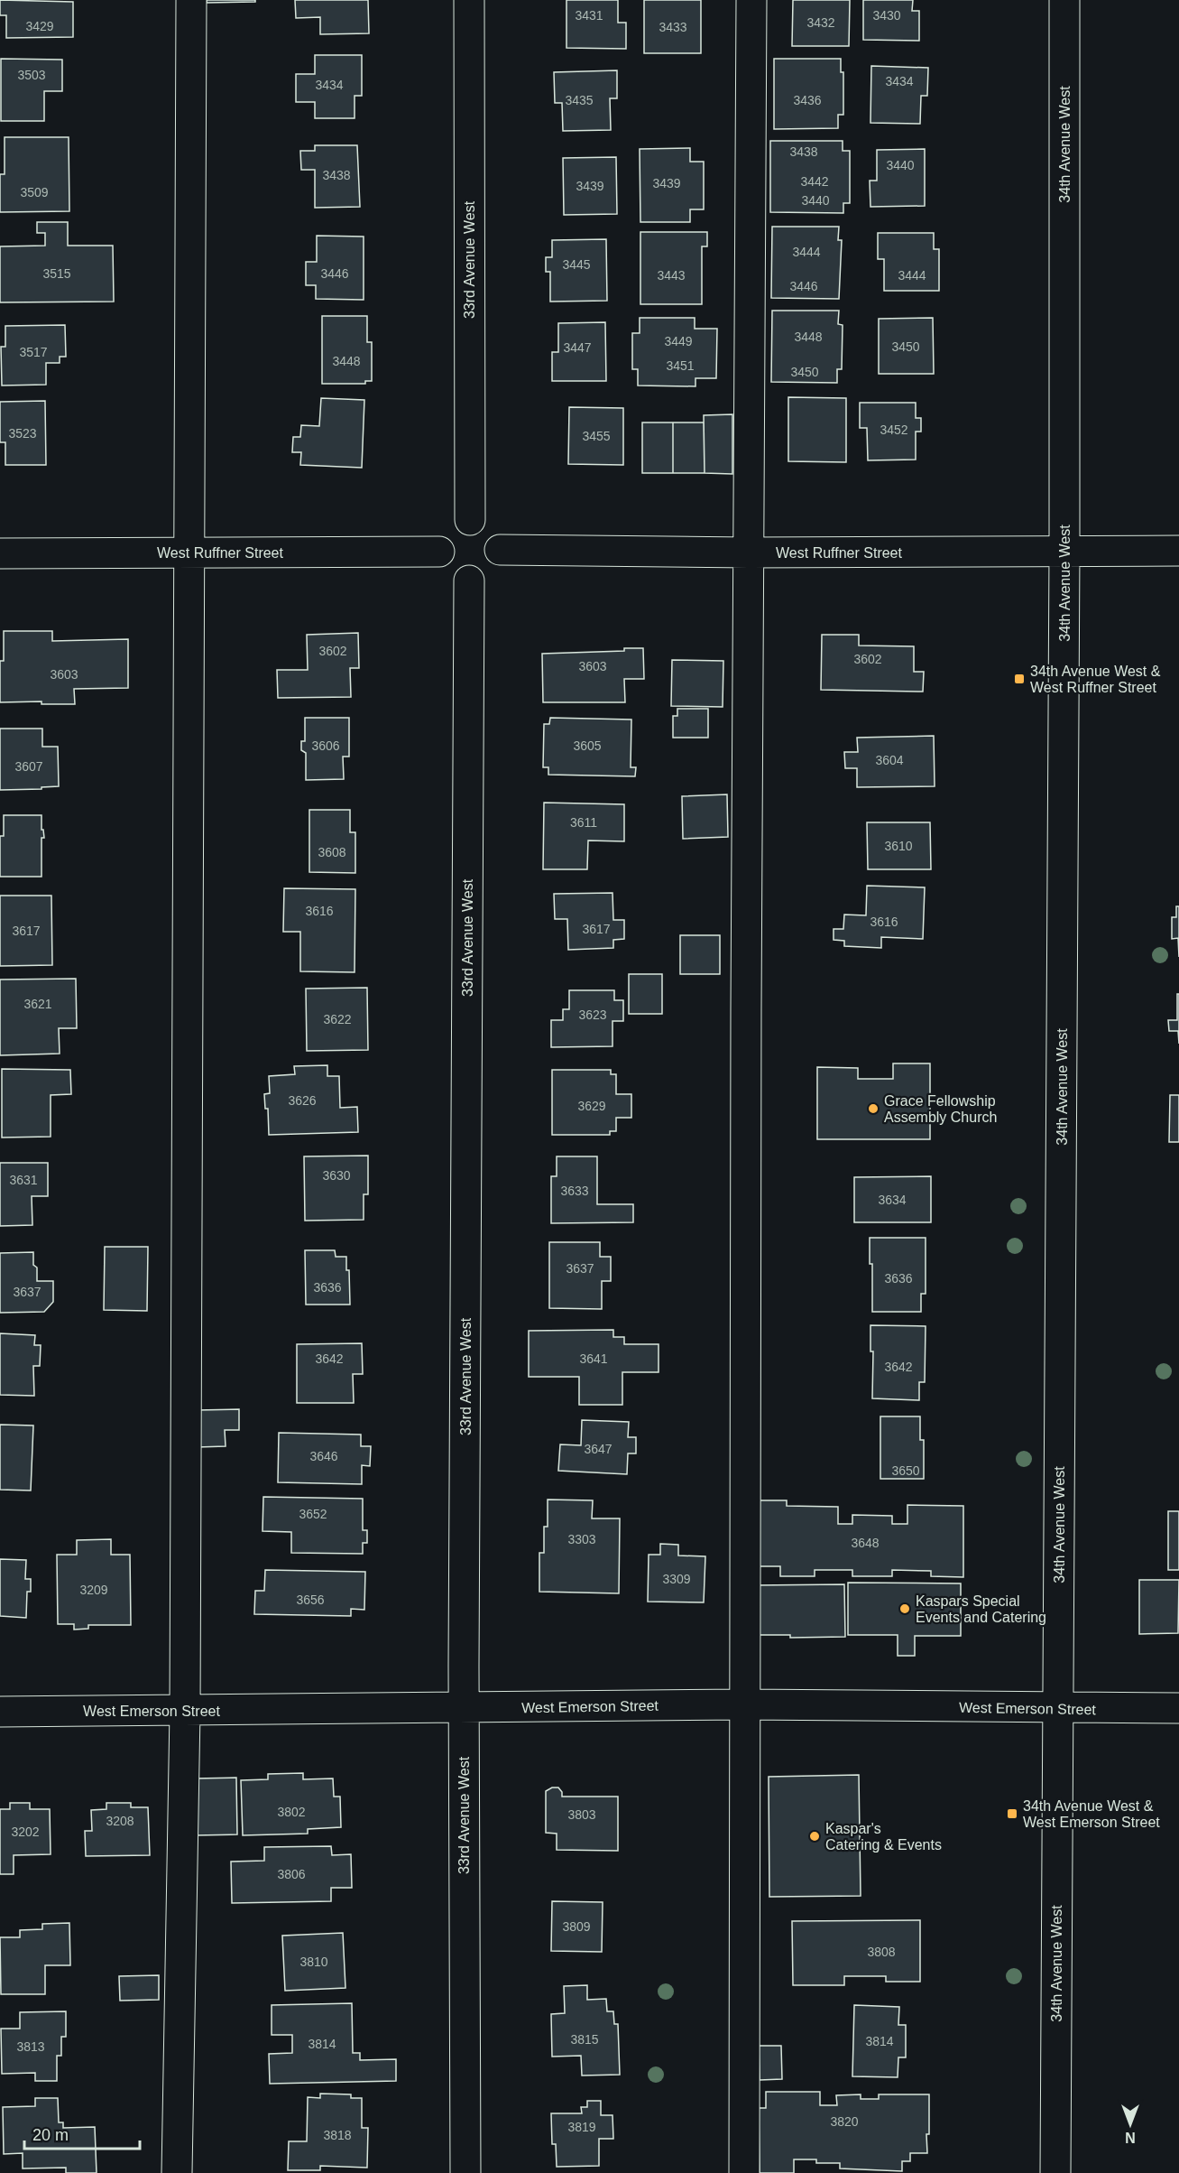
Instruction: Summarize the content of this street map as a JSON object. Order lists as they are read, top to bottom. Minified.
{"streets":{"street":["34th Avenue West","33rd Avenue West","West Ruffner Street","West Emerson Street"]},"crossings":[["34th Avenue West","West Ruffner Street"],["34th Avenue West","West Emerson Street"],["33rd Avenue West","West Ruffner Street"],["33rd Avenue West","West Emerson Street"]],"places":{"transit":["34th Avenue West & West Ruffner Street","34th Avenue West & West Emerson Street"],"other":["Grace Fellowship Assembly Church","Kaspars Special Events and Catering","Kaspar's Catering & Events"]},"house_numbers":["3431","3430","3432","3429","3433","3503","3434","3434","3435","3436","3438","3440","3438","3442","3439","3439","3509","3440","3444","3445","3515","3446","3443","3444","3446","3448","3449","3450","3447","3517","3448","3451","3450","3452","3523","3455","3602","3602","3603","3603","3606","3605","3604","3607","3611","3610","3608","3616","3616","3617","3617","3621","3623","3622","3626","3629","3630","3631","3633","3634","3637","3636","3636","3637","3642","3641","3642","3647","3646","3650","3652","3303","3648","3309","3209","3656","3802","3803","3208","3202","3806","3809","3808","3810","3815","3814","3814","3813","3820","3819","3818"],"scale_bar":"20 m","north":"bottom"}
